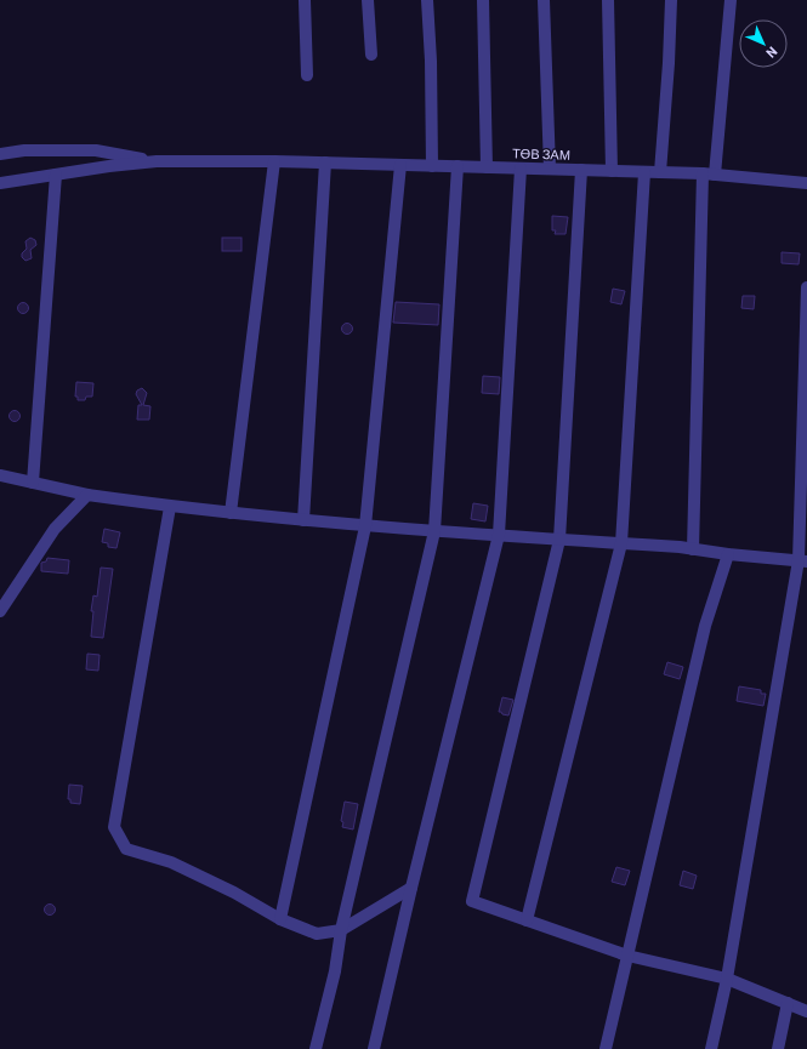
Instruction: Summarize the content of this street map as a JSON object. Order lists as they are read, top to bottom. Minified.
{"streets":{"street":["ТӨВ ЗАМ"]},"north":"bottom right"}
